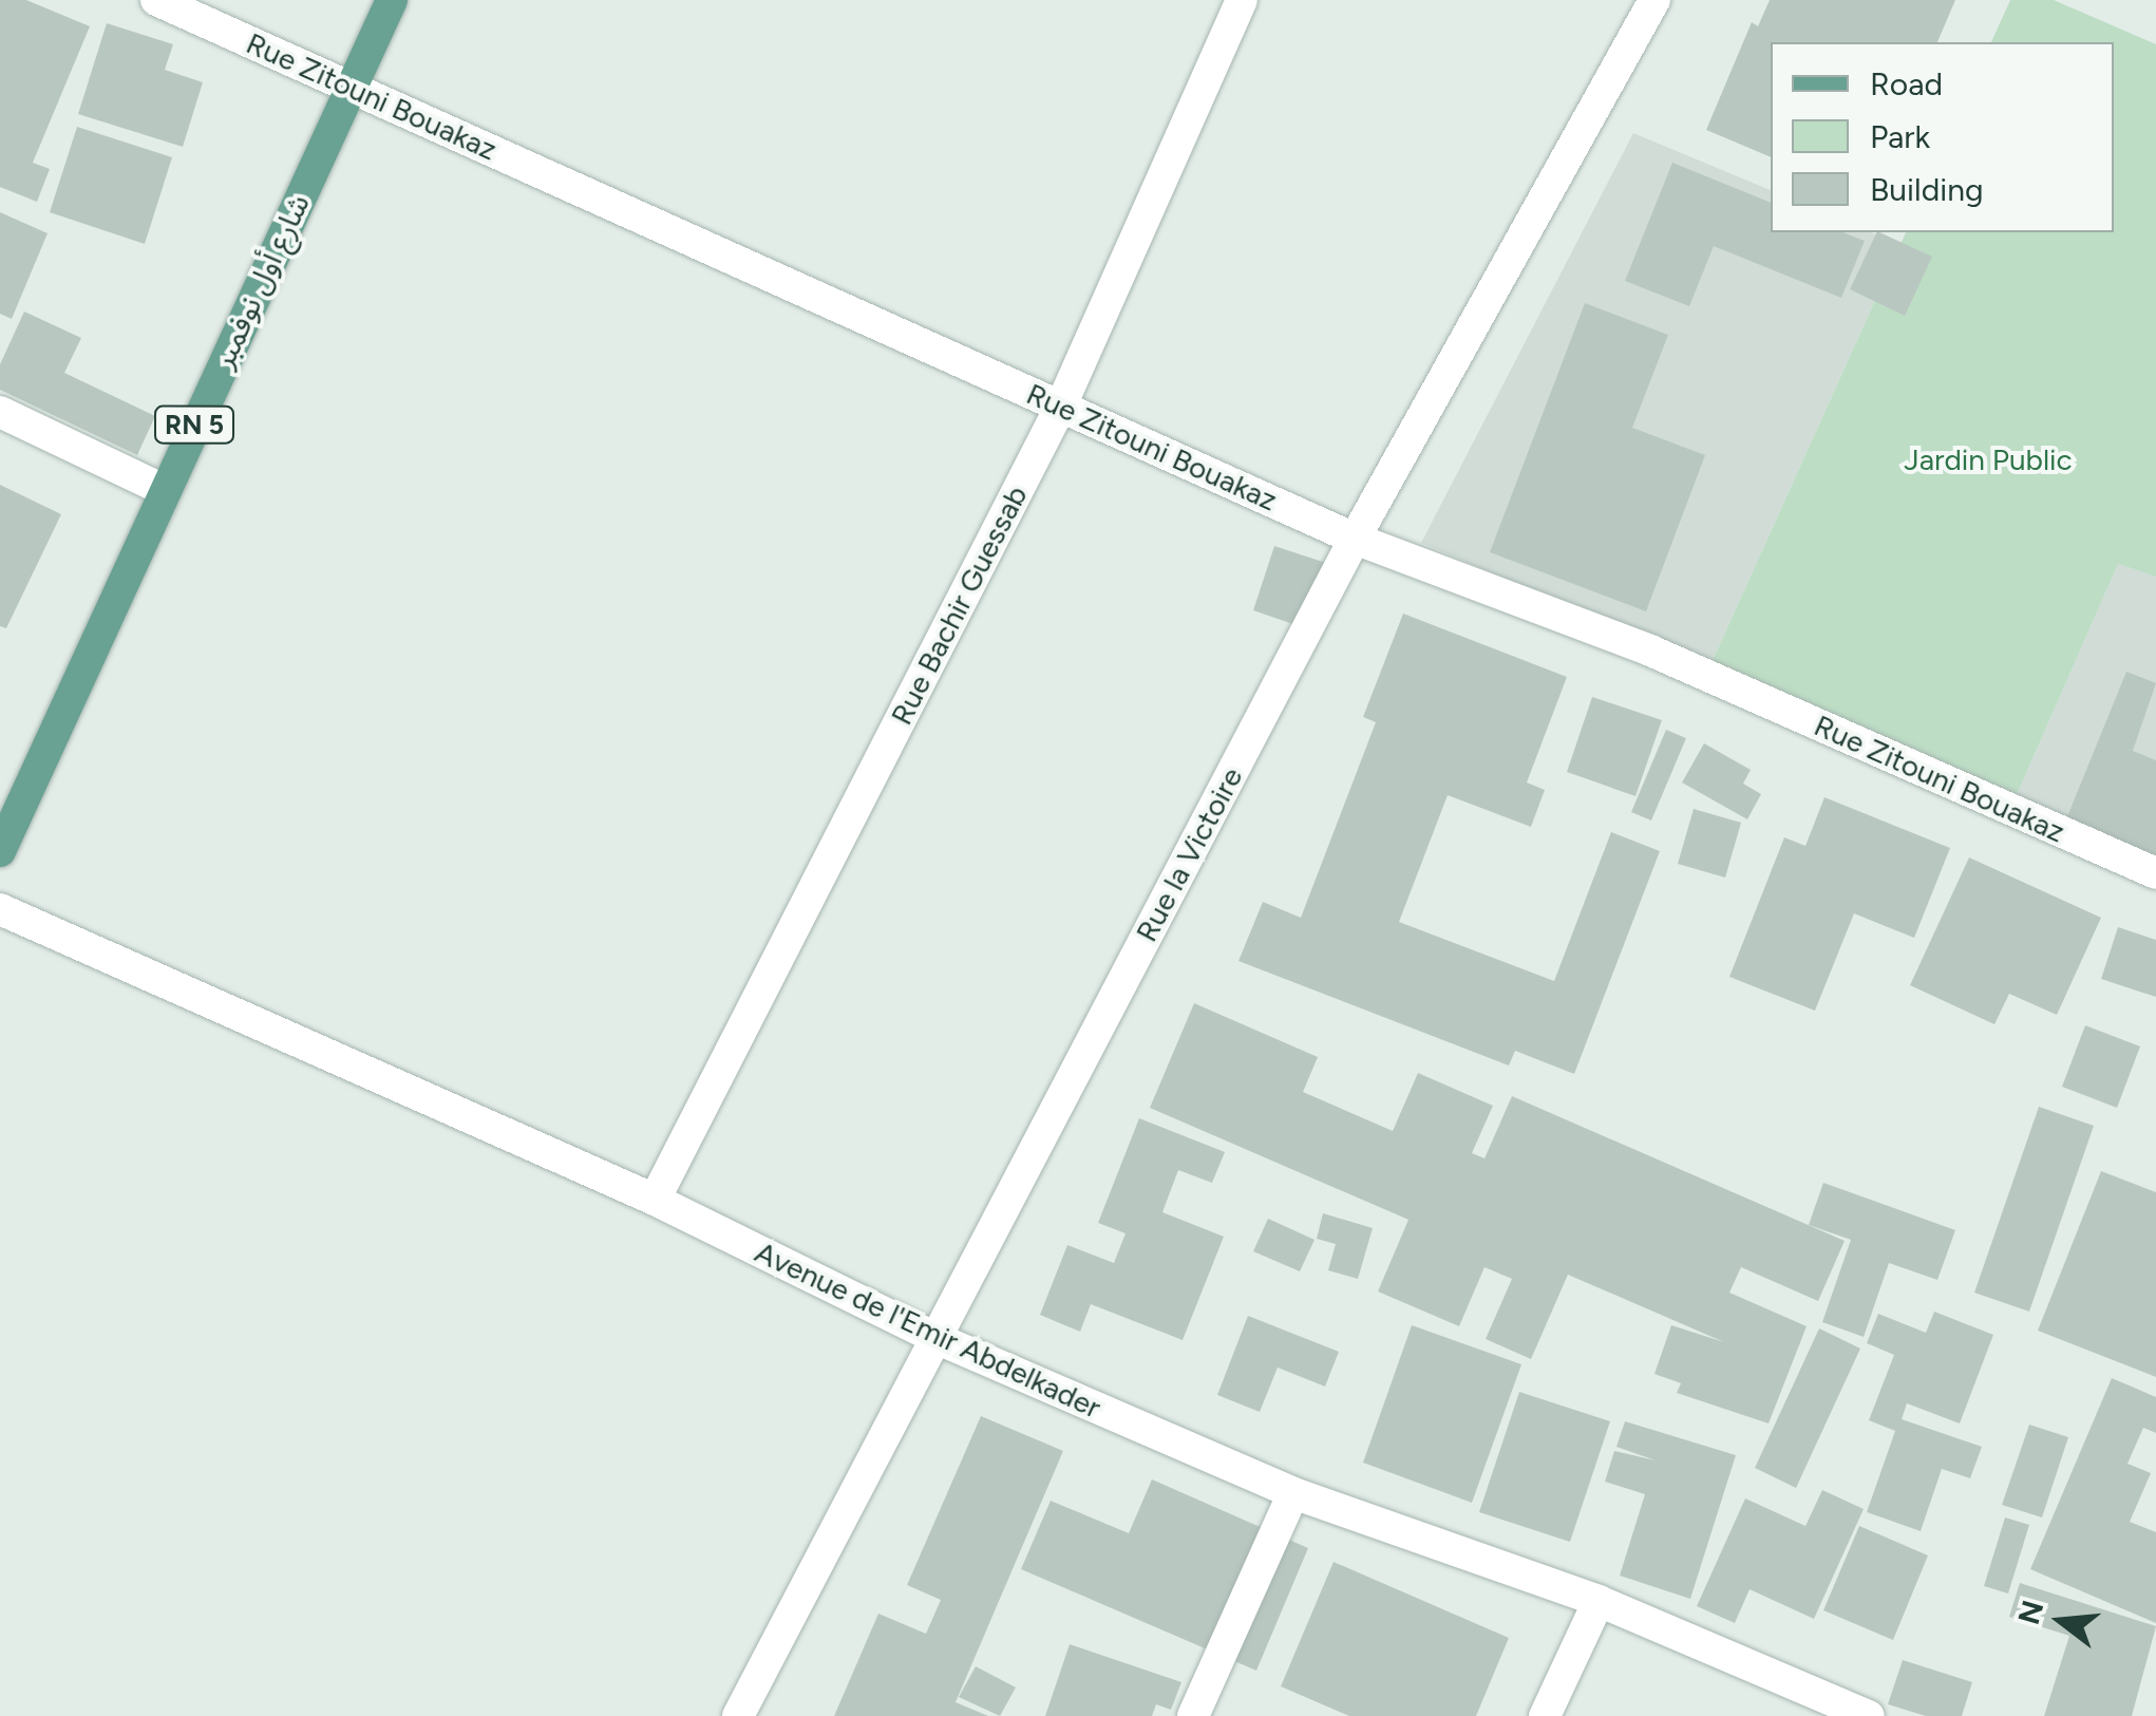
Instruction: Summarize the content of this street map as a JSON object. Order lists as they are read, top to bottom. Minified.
{"streets":{"main road":["شارع أول نوفمبر","RN 5"],"street":["Rue Zitouni Bouakaz","Rue Bachir Guessab","Rue la Victoire","Avenue de l'Emir Abdelkader"]},"crossings":[["Rue Zitouni Bouakaz","شارع أول نوفمبر"],["Rue Zitouni Bouakaz","Rue Bachir Guessab"],["Rue Zitouni Bouakaz","Rue la Victoire"],["Rue Bachir Guessab","Avenue de l'Emir Abdelkader"],["Rue la Victoire","Avenue de l'Emir Abdelkader"]],"parks":["Jardin Public"],"legend":["Road","Park","Building"],"north":"left"}
